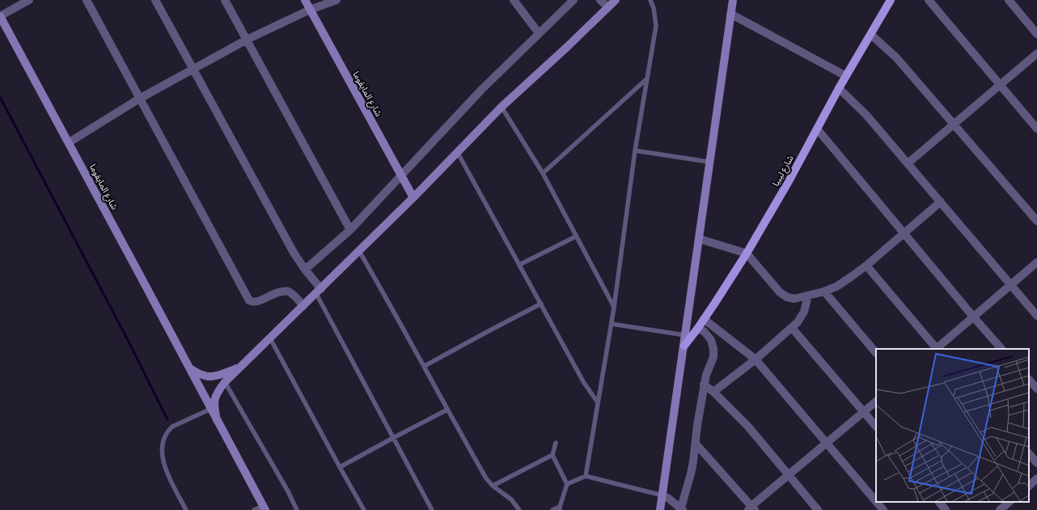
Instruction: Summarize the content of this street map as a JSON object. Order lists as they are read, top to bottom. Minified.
{"streets":{"main road":["شارع المايقوما","شارع ليبيا"]}}
